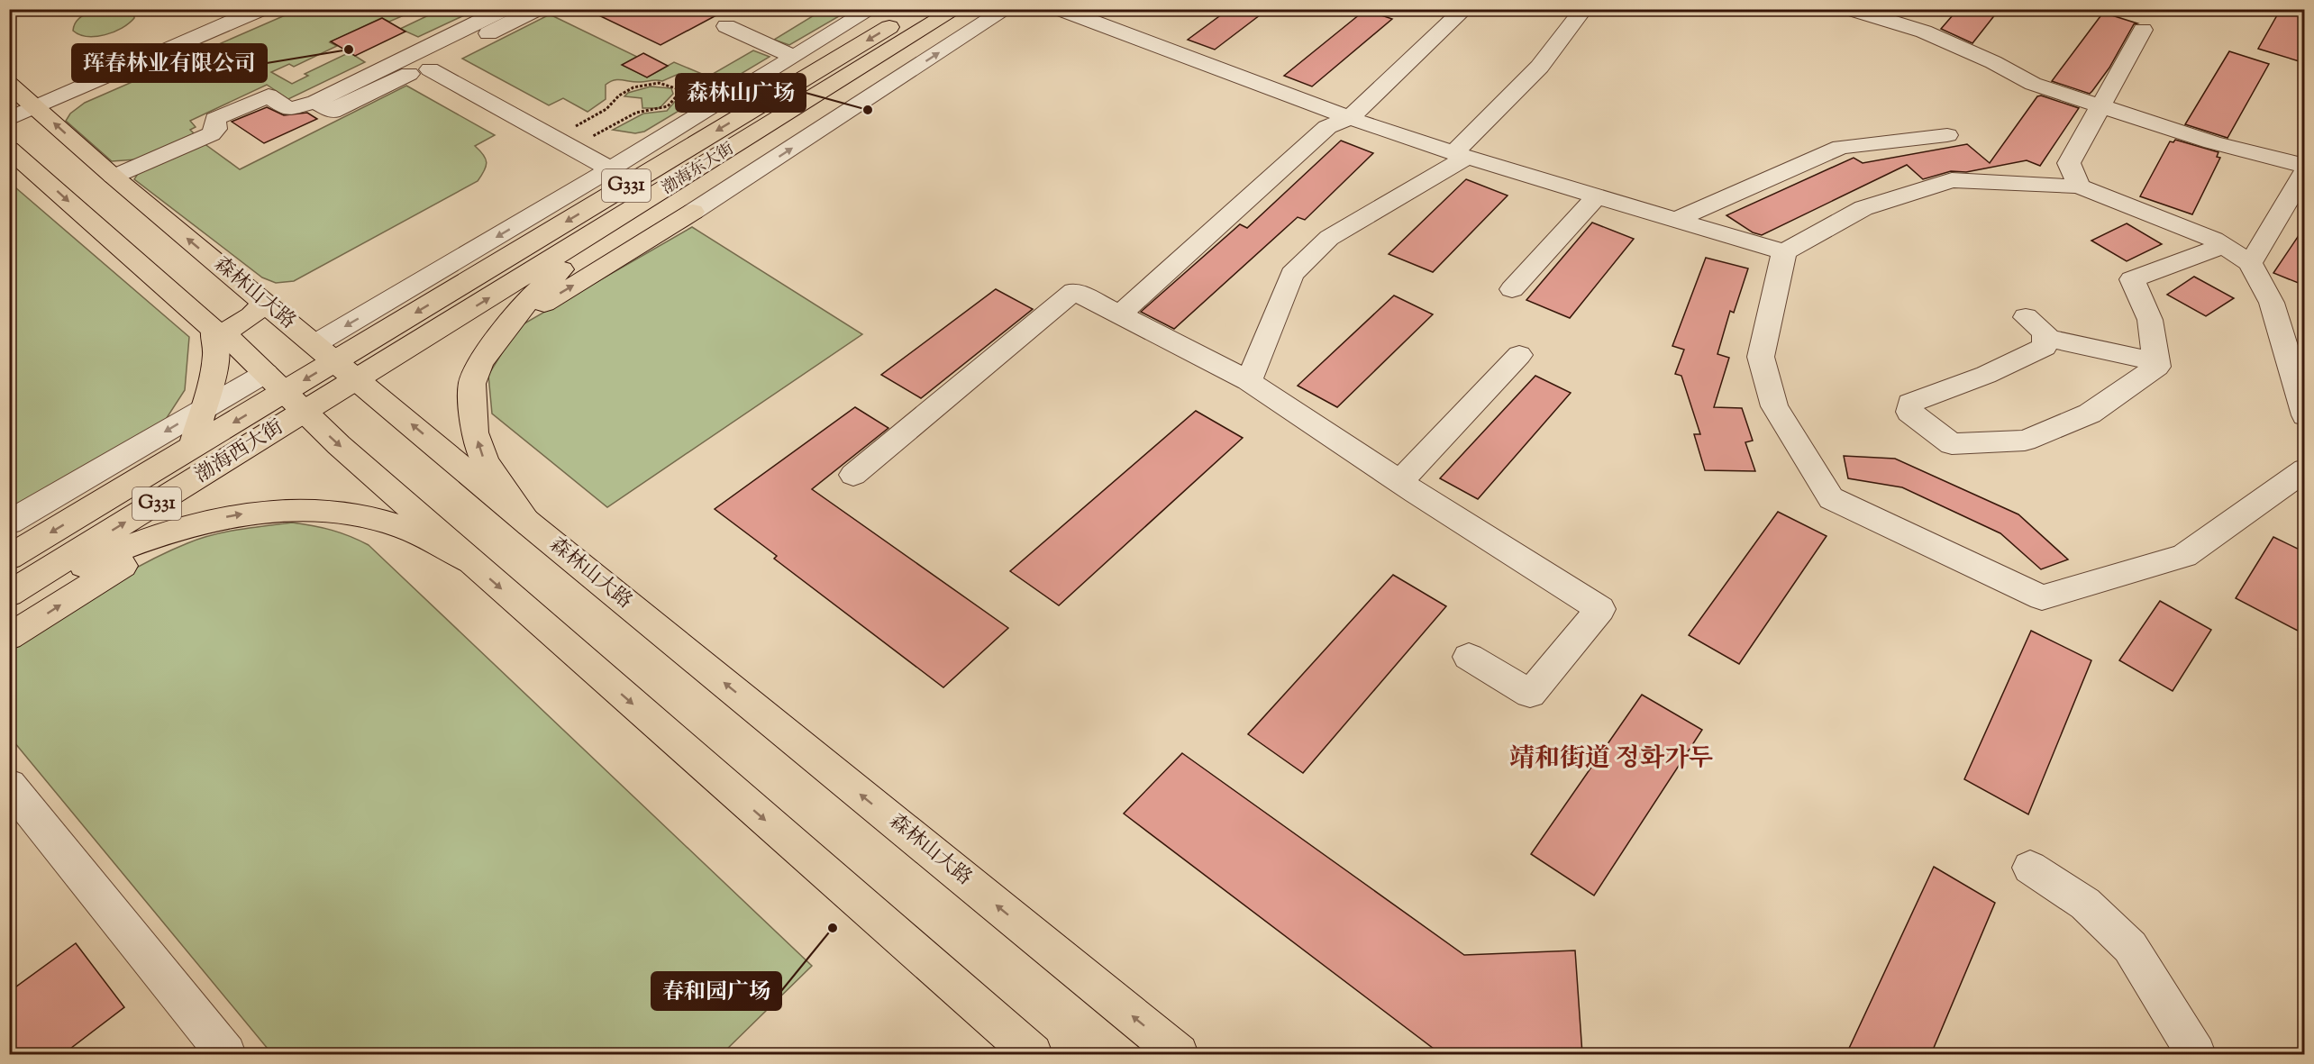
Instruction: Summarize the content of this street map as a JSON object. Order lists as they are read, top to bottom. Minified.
{"streets":{"main road":["渤海东大街","G331","森林山大路","渤海西大街"]},"crossings":[["渤海东大街","G331"],["渤海东大街","森林山大路"],["G331","森林山大路"],["G331","渤海西大街"]],"districts":["靖和街道 정화가두"],"places":["珲春林业有限公司","森林山广场","春和园广场"]}
